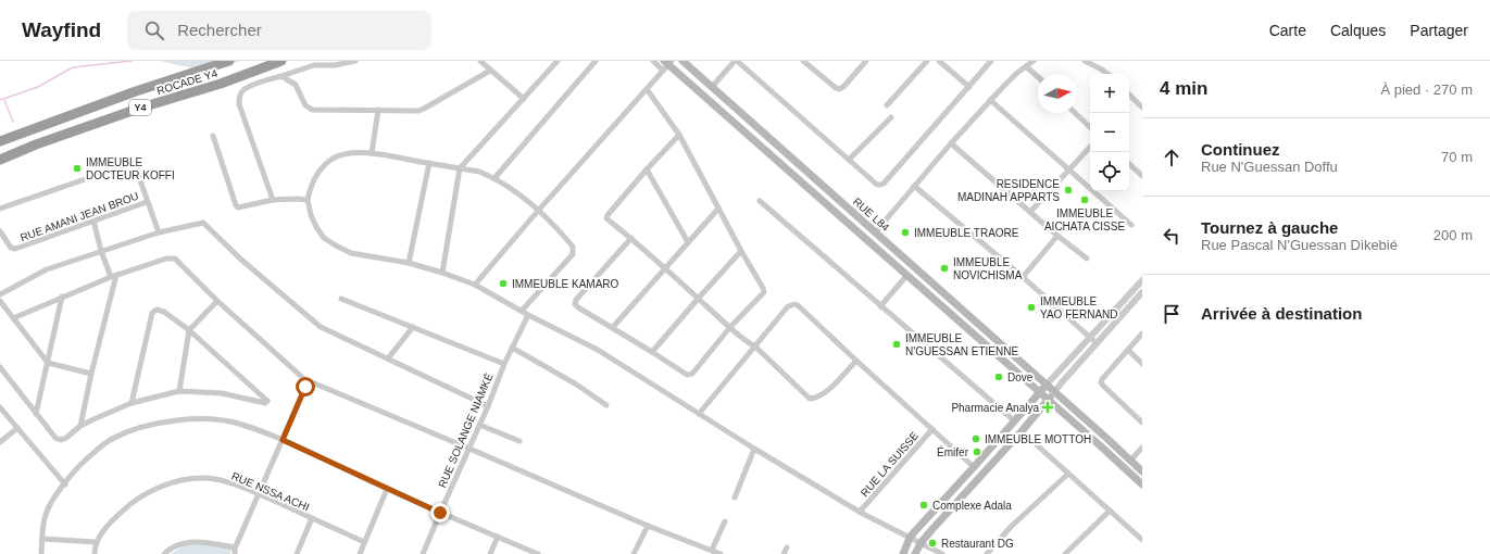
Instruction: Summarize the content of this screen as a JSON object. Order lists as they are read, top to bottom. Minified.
{"streets":{"highway":["ROCADE Y4","Y4"],"main road":["RUE L84"],"street":["RUE AMANI JEAN BROU","RUE SOLANGE NIAMKÉ","RUE LA SUISSE","RUE NSSA ACHI"]},"places":{"other":["IMMEUBLE DOCTEUR KOFFI","RESIDENCE MADINAH APPARTS","IMMEUBLE AICHATA CISSE","IMMEUBLE TRAORE","IMMEUBLE NOVICHISMA","IMMEUBLE KAMARO","IMMEUBLE YAO FERNAND","IMMEUBLE N'GUESSAN ETIENNE","Dove","IMMEUBLE MOTTOH","Émifer","Complexe Adala","Restaurant DG"],"health":["Pharmacie Analya"]},"north":"right","page":{"header":"Wayfind","search":"Rechercher","nav":["Carte","Calques","Partager"],"heading":["4 min","À pied · 270 m"],"map_buttons":["+","−"],"list":[["Continuez","Rue N'Guessan Doffu","70 m"],["Tournez à gauche","Rue Pascal N'Guessan Dikebié","200 m"],"Arrivée à destination"]}}
